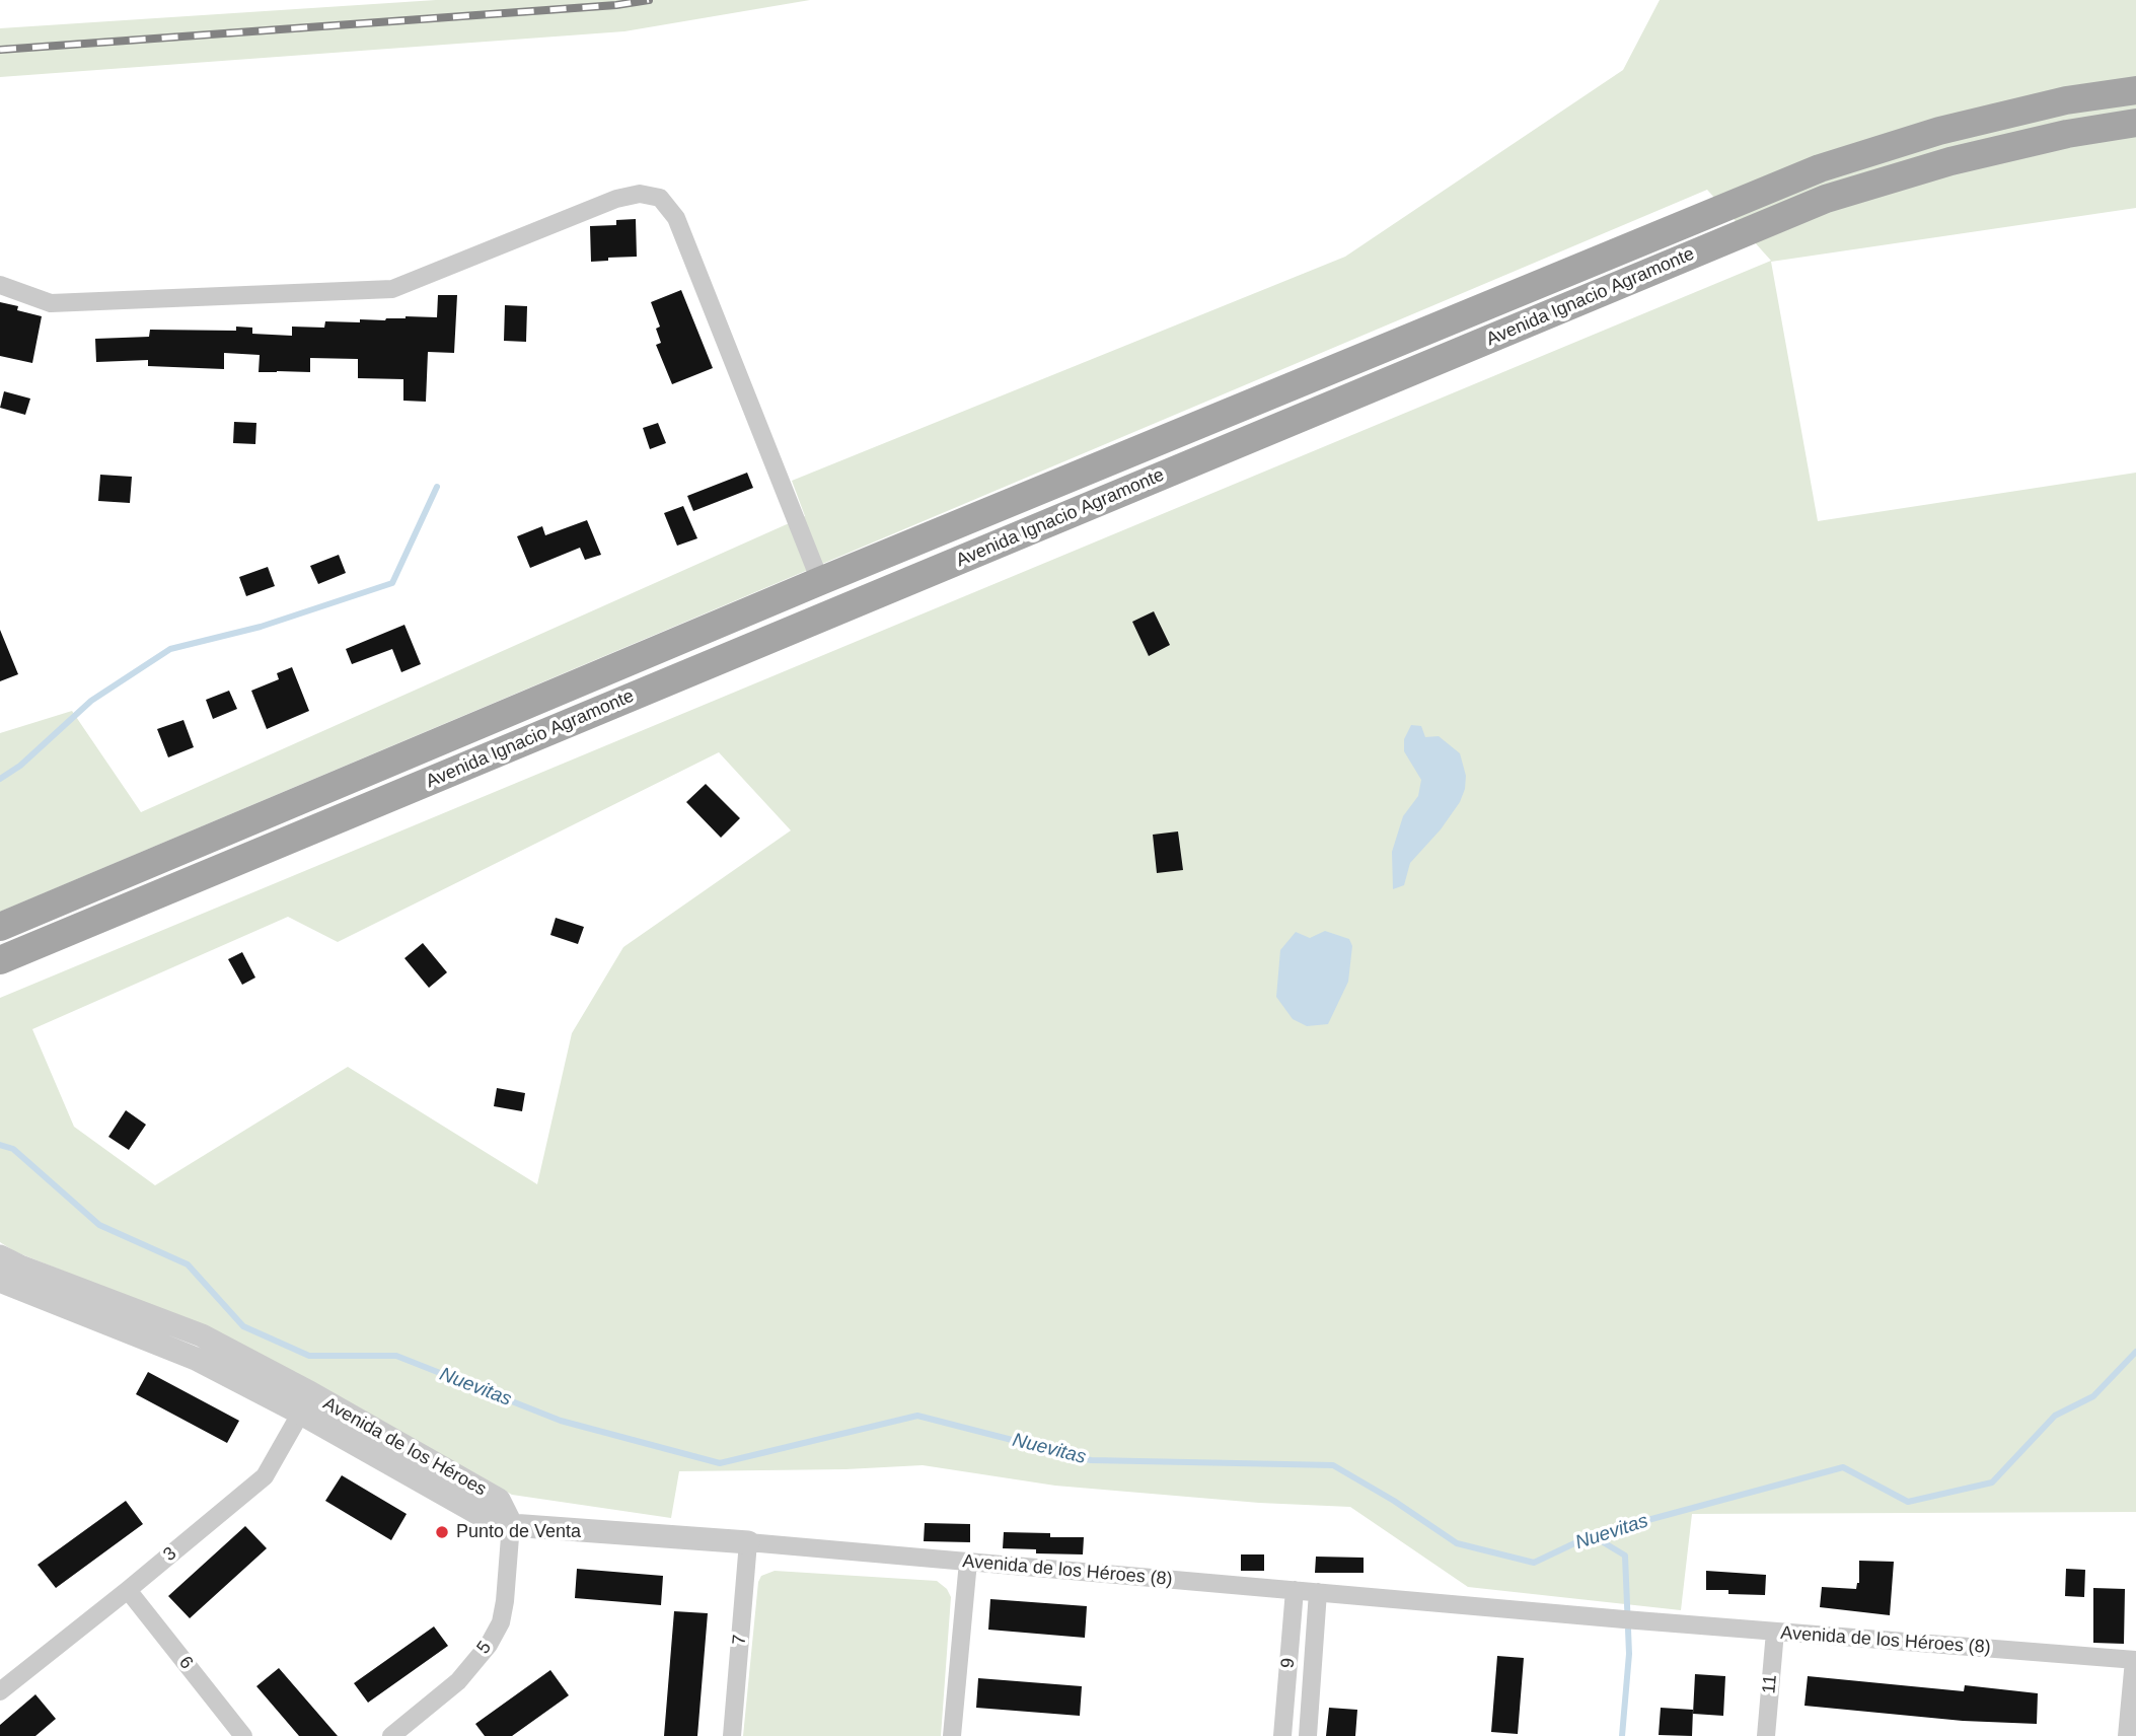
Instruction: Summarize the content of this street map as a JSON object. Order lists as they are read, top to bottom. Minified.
{"streets":{"main road":["Avenida Ignacio Agramonte"],"street":["Avenida de los Héroes","3","Avenida de los Héroes (8)","7","5","6","9","11"]},"crossings":[["Avenida de los Héroes","3"],["Avenida de los Héroes","Avenida de los Héroes (8)"],["Avenida de los Héroes","5"],["3","6"],["Avenida de los Héroes (8)","7"],["Avenida de los Héroes (8)","5"],["Avenida de los Héroes (8)","9"],["Avenida de los Héroes (8)","11"]],"water":["Nuevitas"],"places":["Punto de Venta"]}
